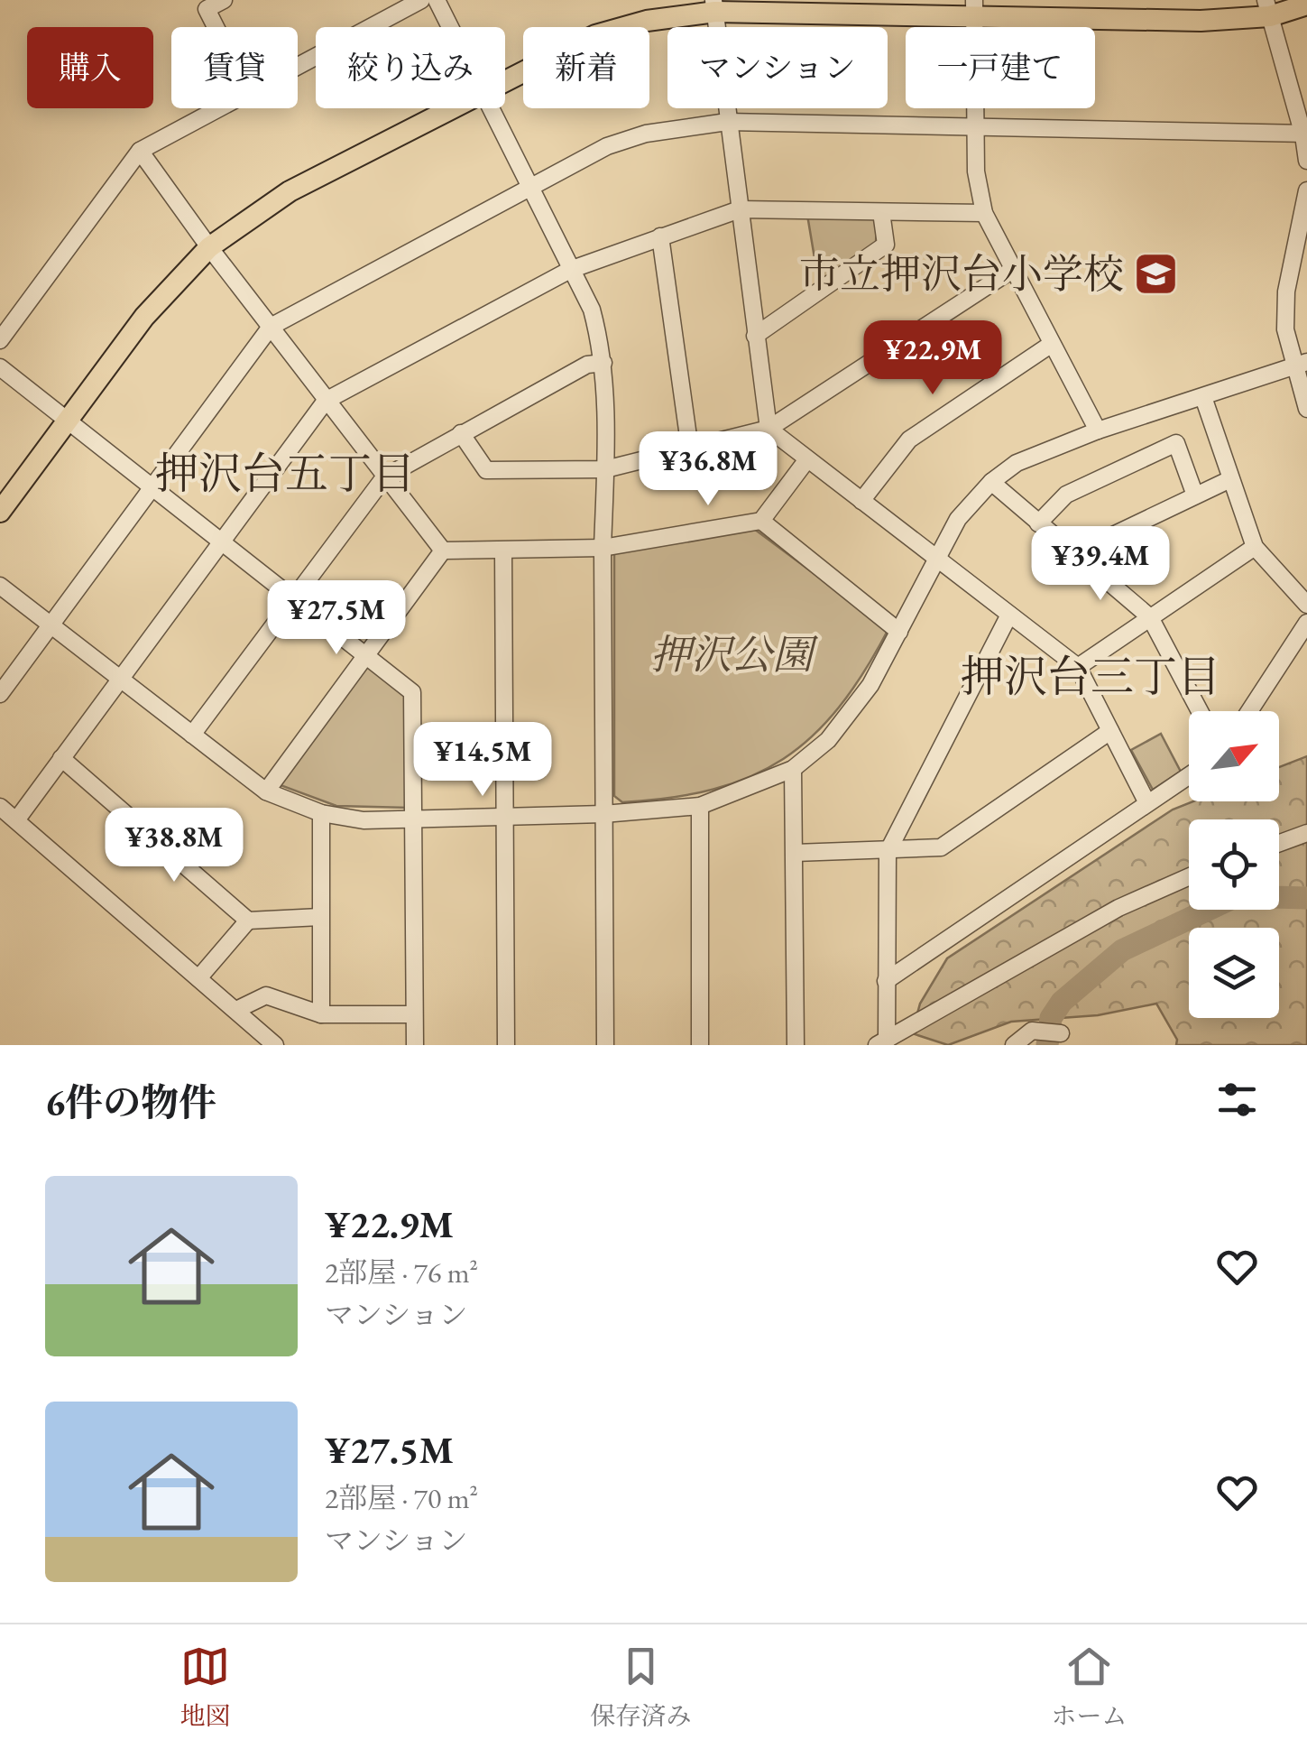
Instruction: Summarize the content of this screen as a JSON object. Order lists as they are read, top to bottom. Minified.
{"districts":["押沢台五丁目","押沢台三丁目"],"parks":["押沢公園"],"places":{"school or university":["市立押沢台小学校"]},"north":"top right","page":{"chip":["購入","賃貸","絞り込み","新着","マンション","一戸建て"],"price":["¥22.9M","¥36.8M","¥39.4M","¥27.5M","¥14.5M","¥38.8M"],"heading":"6件の物件","list":[{"name":"¥22.9M","note":"2部屋 · 76 m² · マンション"},{"name":"¥27.5M","note":"2部屋 · 70 m² · マンション"}],"tabs":["地図","保存済み","ホーム"]}}
